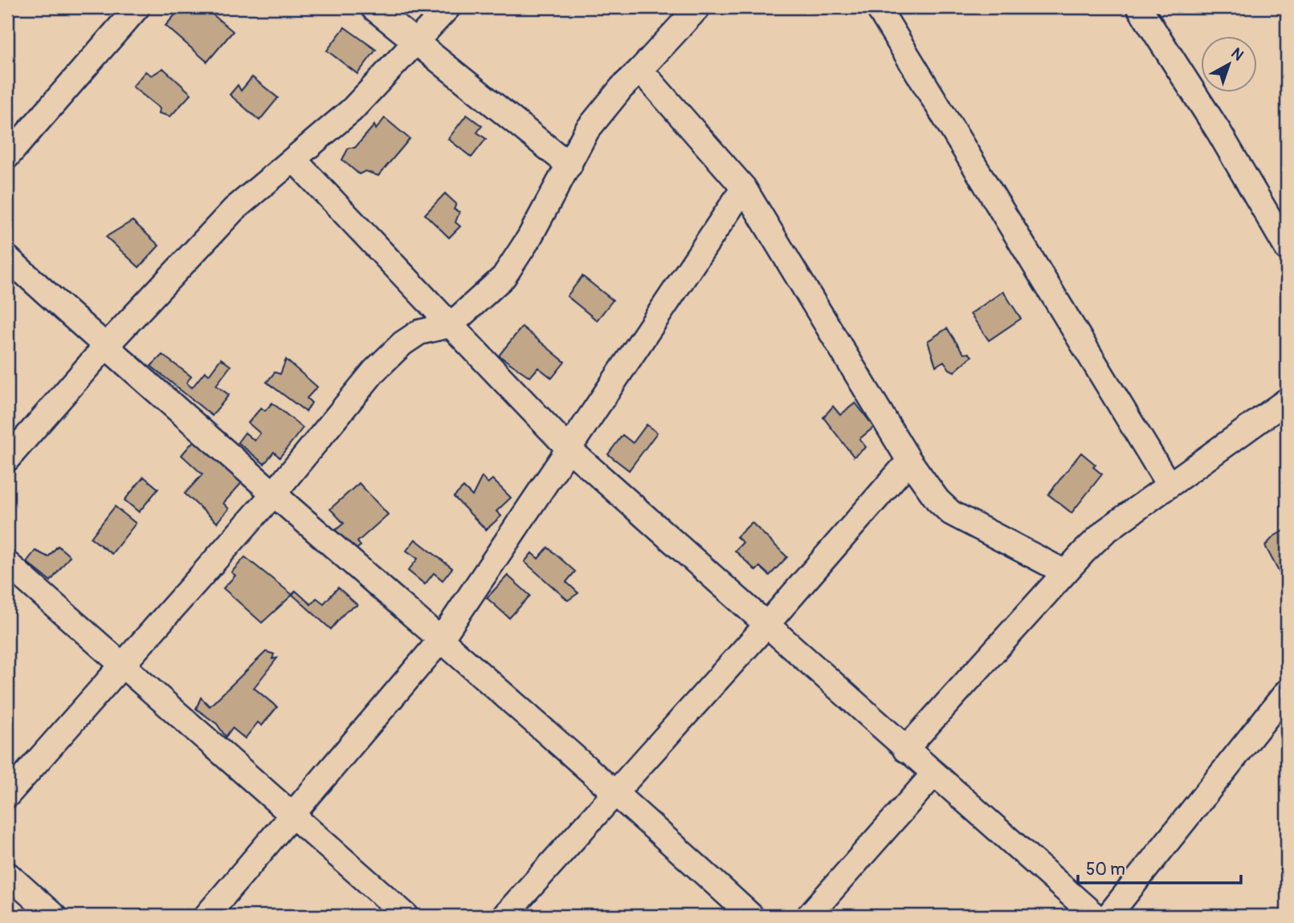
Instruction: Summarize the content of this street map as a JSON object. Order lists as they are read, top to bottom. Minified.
{"scale_bar":"50 m","north":"top right"}
